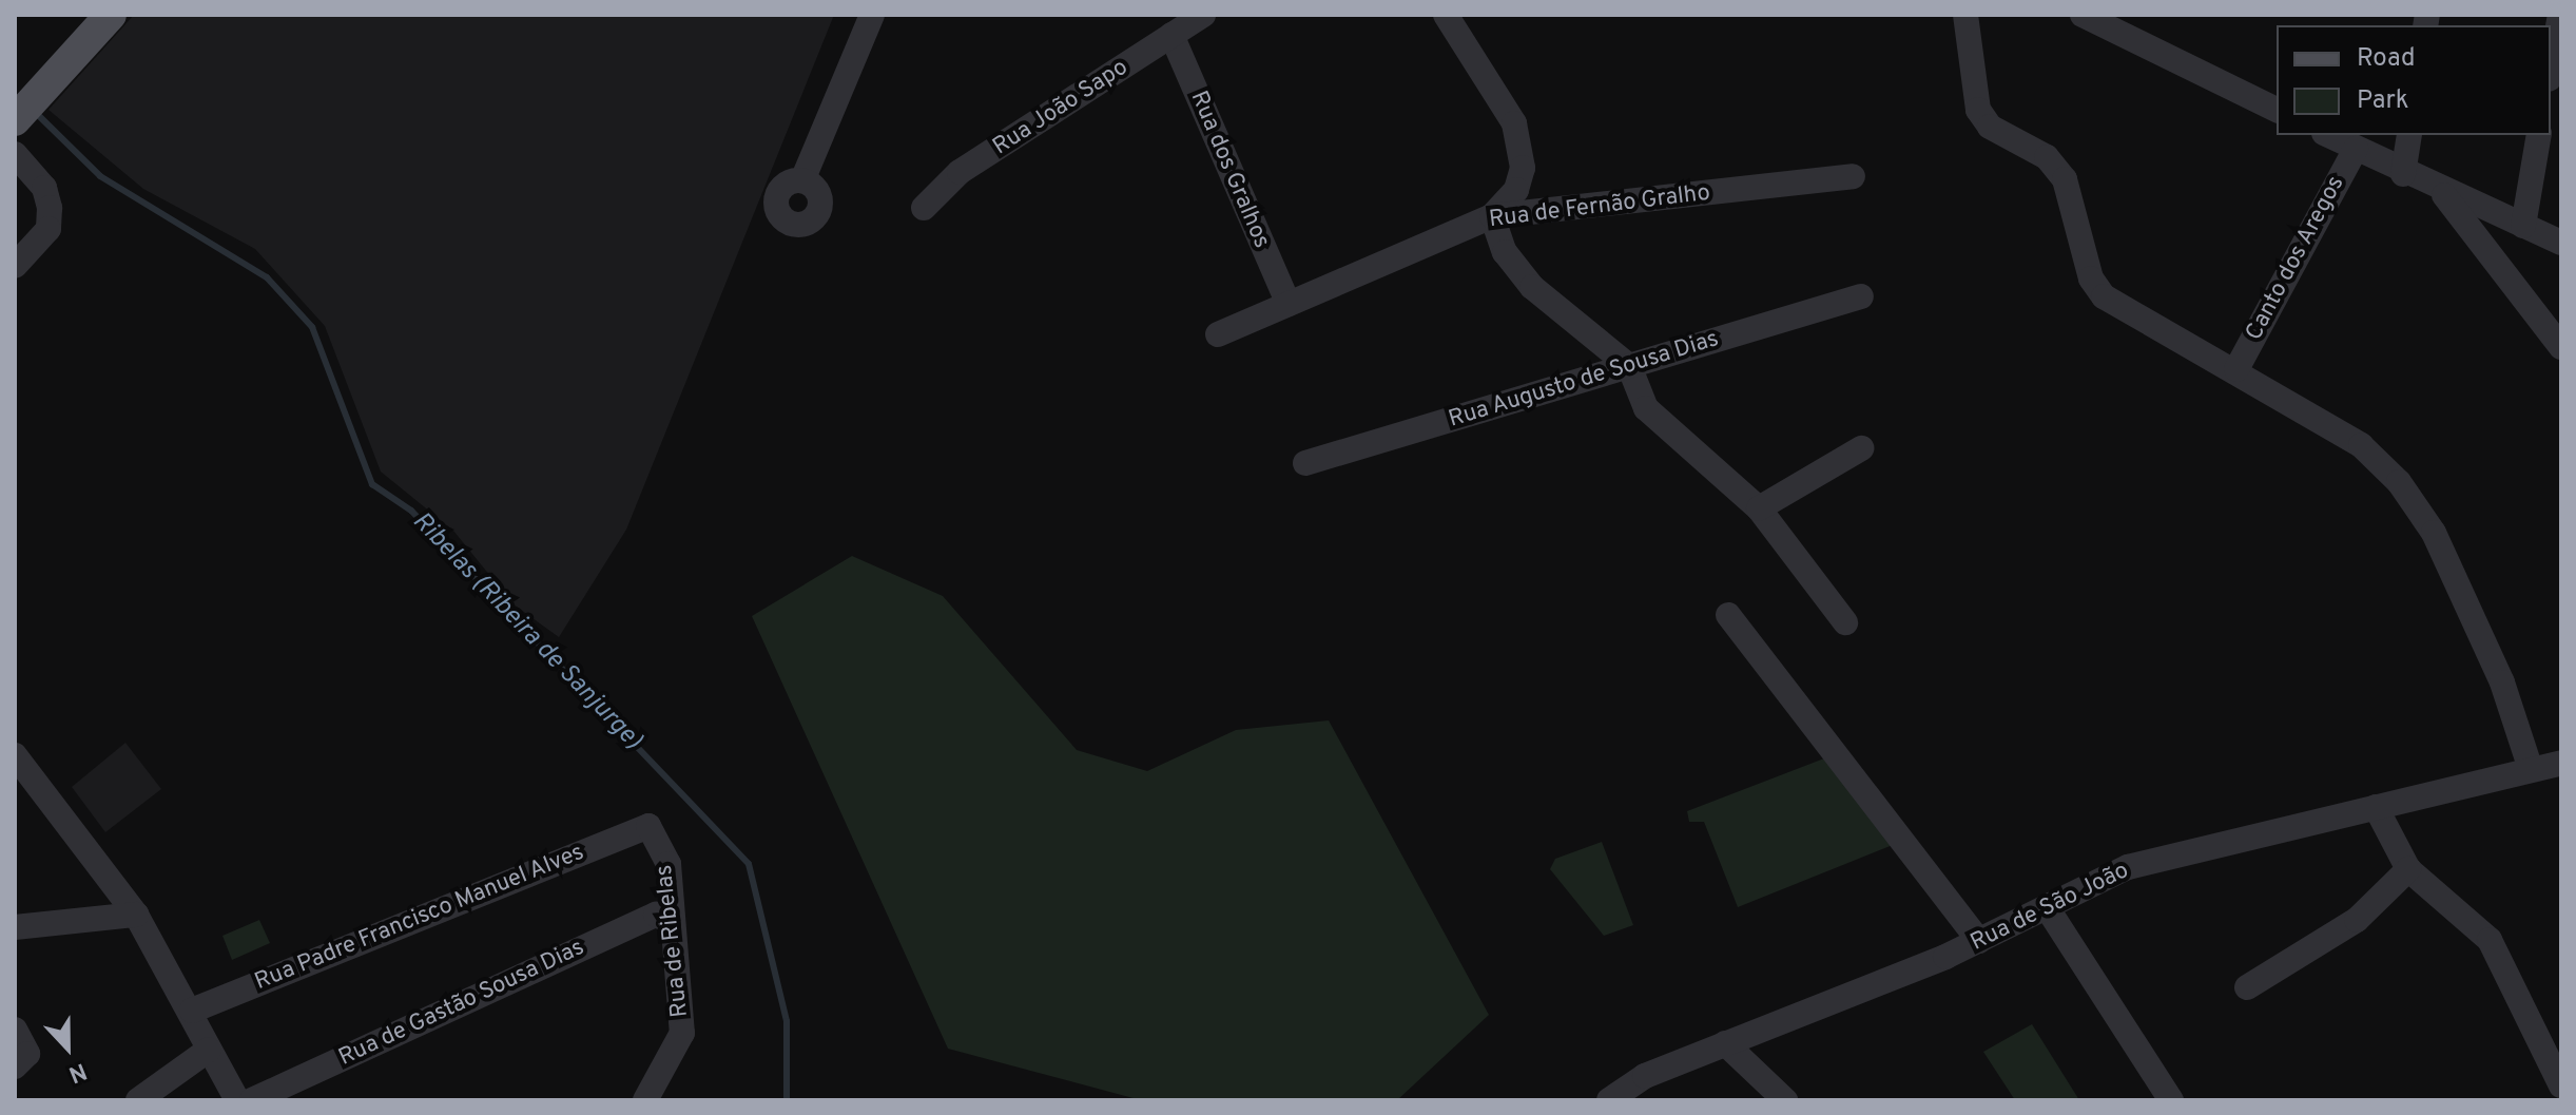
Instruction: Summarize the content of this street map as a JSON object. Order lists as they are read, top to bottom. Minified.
{"streets":{"street":["Rua João Sapo","Rua dos Gralhos","Rua de Fernão Gralho","Canto dos Aregos","Rua Augusto de Sousa Dias","Rua de São João","Rua Padre Francisco Manuel Alves","Rua de Ribelas","Rua de Gastão Sousa Dias"]},"crossings":[["Rua João Sapo","Rua dos Gralhos"],["Rua dos Gralhos","Rua de Fernão Gralho"],["Rua Padre Francisco Manuel Alves","Rua de Ribelas"],["Rua de Ribelas","Rua de Gastão Sousa Dias"]],"water":["Ribelas (Ribeira de Sanjurge)"],"legend":["Road","Park"],"north":"bottom"}
